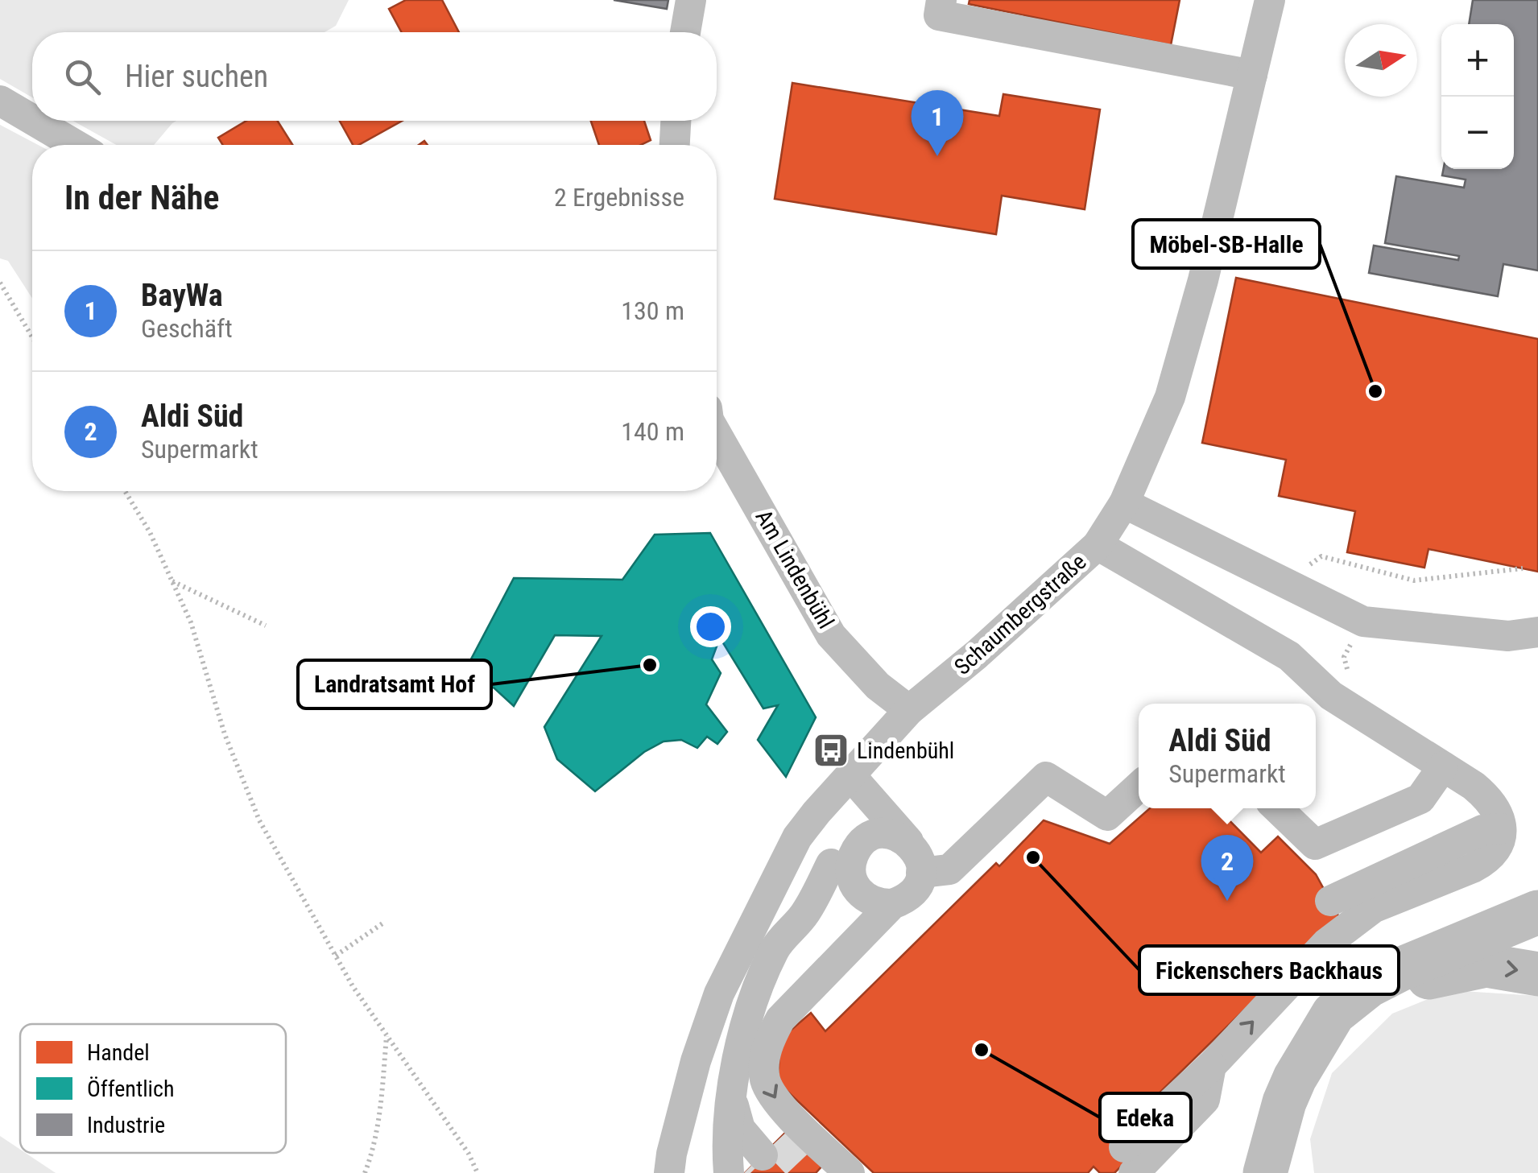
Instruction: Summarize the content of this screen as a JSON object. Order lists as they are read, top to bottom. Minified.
{"streets":{"street":["Am Lindenbühl","Schaumbergstraße"]},"crossings":[["Am Lindenbühl","Schaumbergstraße"]],"places":{"other":["Möbel-SB-Halle","Landratsamt Hof","Fickenschers Backhaus","Edeka"],"bus stop":["Lindenbühl"]},"legend":["Handel","Öffentlich","Industrie"],"north":"right","page":{"map_buttons":["+","−"],"search":"Hier suchen","pins":["1","2"],"heading":["In der Nähe","2 Ergebnisse"],"list":[{"mark":"1","name":"BayWa","note":"Geschäft","value":"130 m"},{"mark":"2","name":"Aldi Süd","note":"Supermarkt","value":"140 m"}],"popup":["Aldi Süd","Supermarkt"]}}
